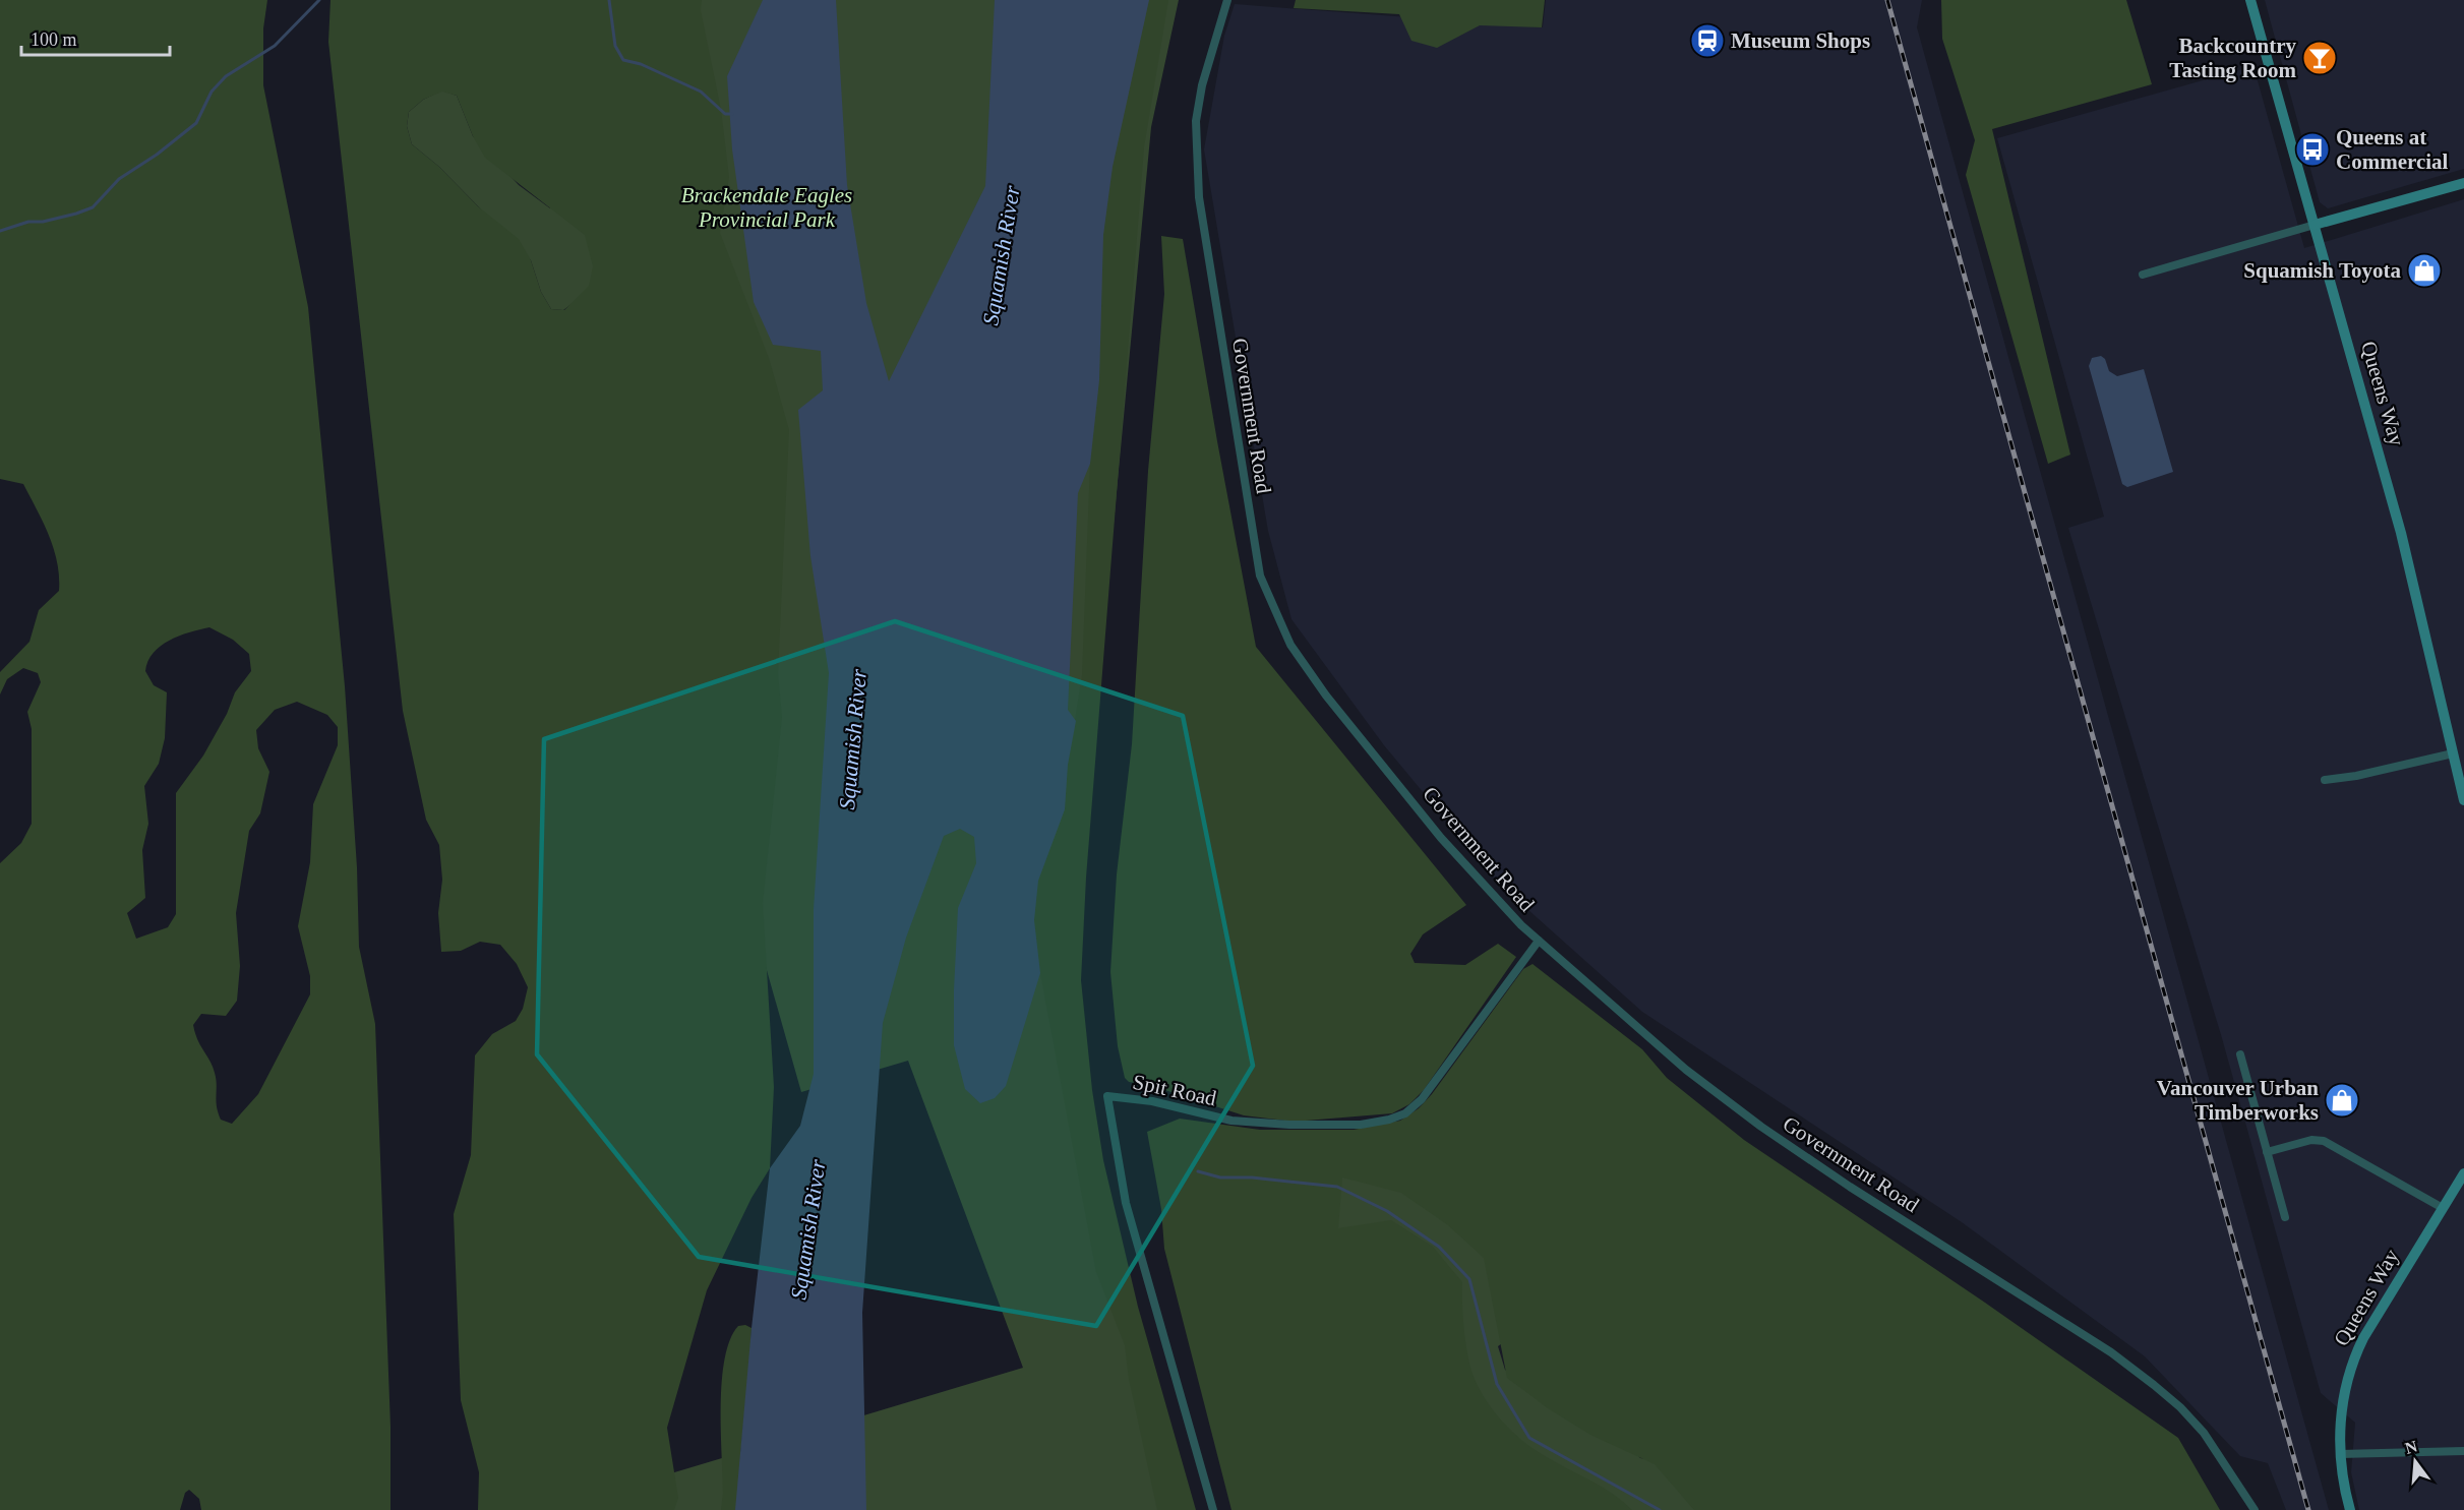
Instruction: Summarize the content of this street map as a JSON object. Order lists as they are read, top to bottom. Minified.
{"streets":{"street":["Queens Way","Government Road","Spit Road"]},"crossings":[["Government Road","Spit Road"]],"water":["Squamish River"],"parks":["Brackendale Eagles Provincial Park"],"places":{"station":["Museum Shops"],"bar":["Backcountry Tasting Room"],"bus stop":["Queens at Commercial"],"shop":["Squamish Toyota","Vancouver Urban Timberworks"]},"scale_bar":"100 m","north":"top"}
